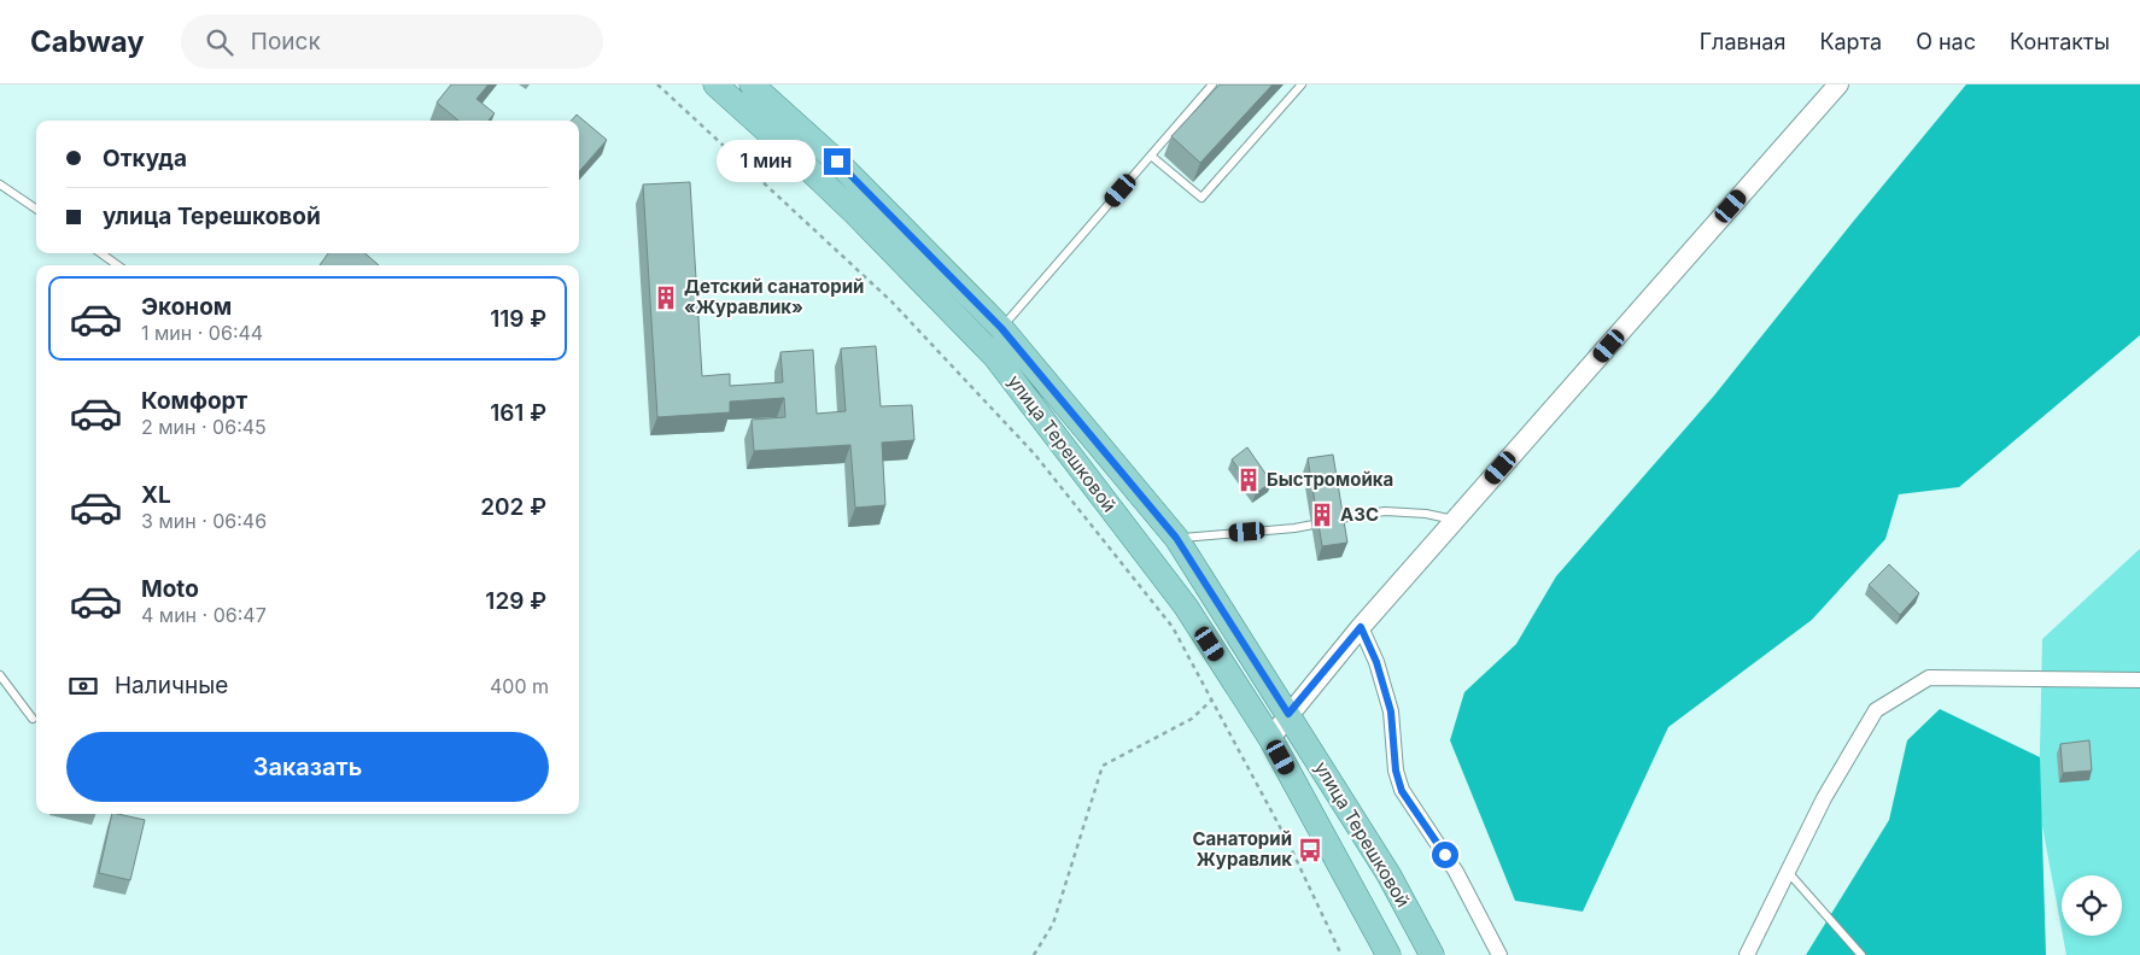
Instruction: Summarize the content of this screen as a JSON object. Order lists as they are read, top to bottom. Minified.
{"streets":{"main road":["улица Терешковой"]},"places":{"building":["Детский санаторий «Журавлик»","Быстромойка","АЗС"],"bus stop":["Санаторий Журавлик"]},"page":{"header":"Cabway","search":"Поиск","nav":["Главная","Карта","О нас","Контакты"],"banner":["Откуда","улица Терешковой"],"bubble":"1 мин","list":[{"name":"Эконом","note":"1 мин · 06:44","value":"119 ₽"},{"name":"Комфорт","note":"2 мин · 06:45","value":"161 ₽"},{"name":"XL","note":"3 мин · 06:46","value":"202 ₽"},{"name":"Moto","note":"4 мин · 06:47","value":"129 ₽"}],"pay":["Наличные","400 m"],"buttons":"Заказать"}}
